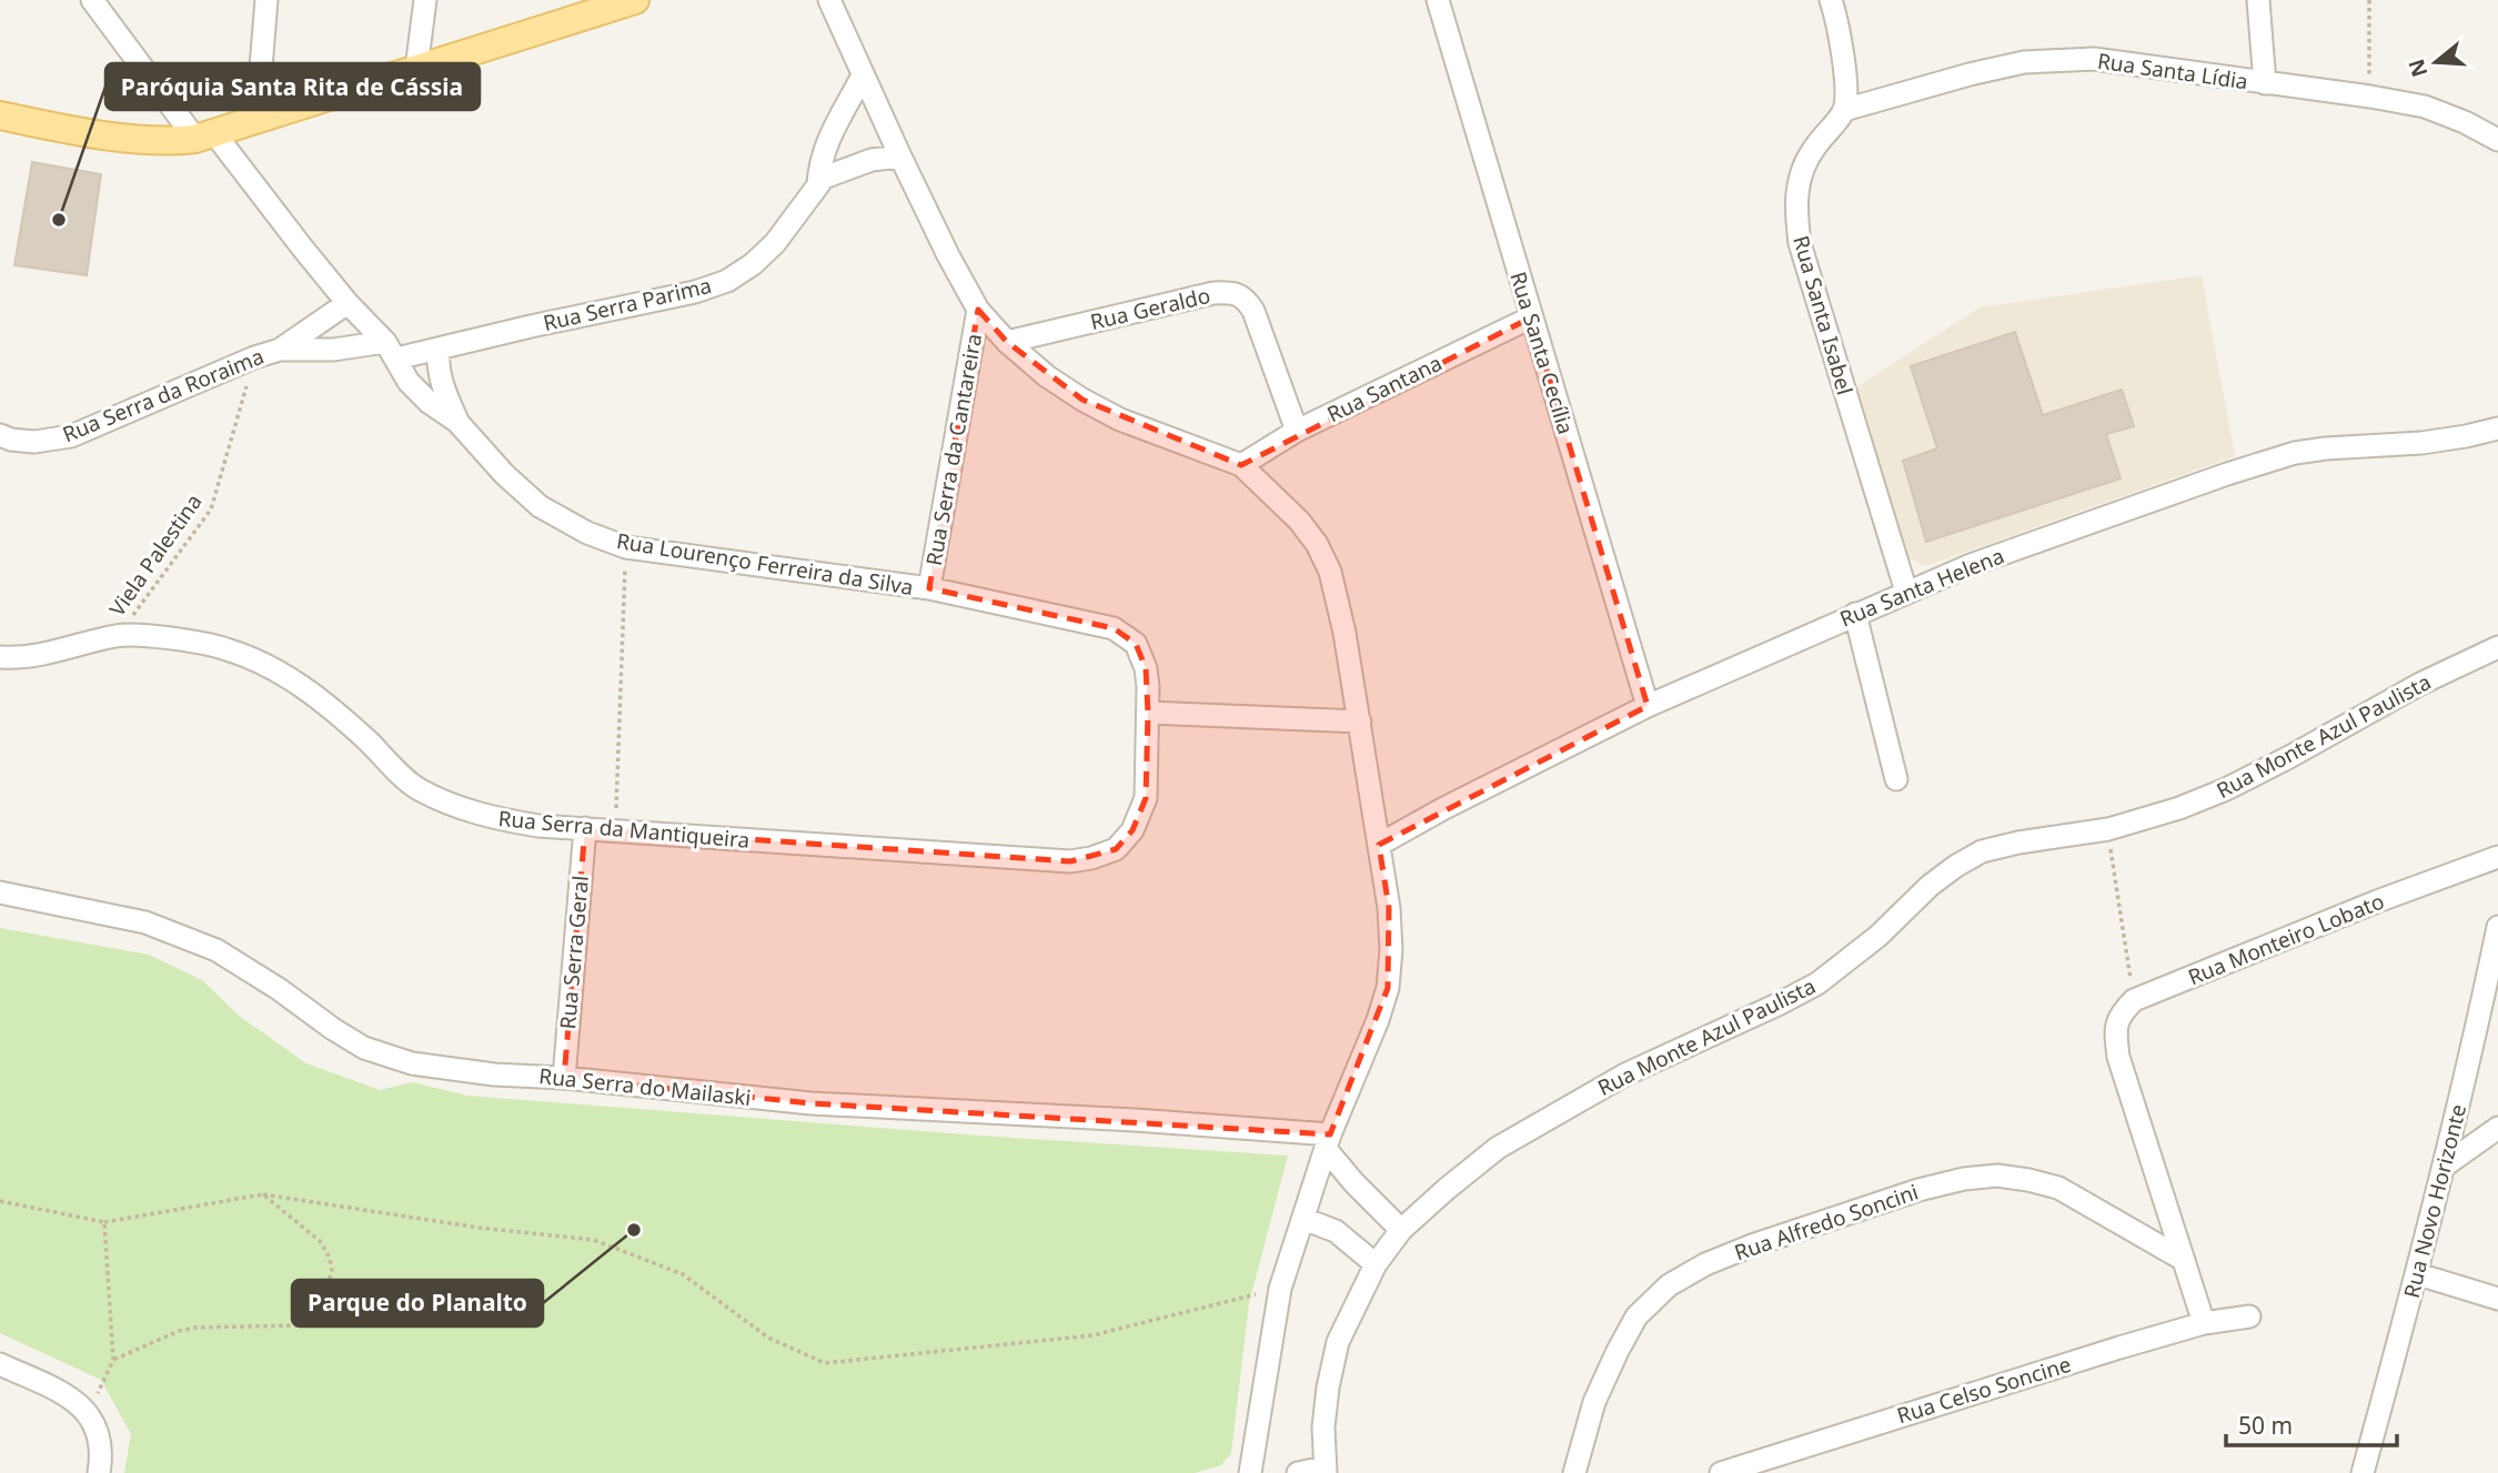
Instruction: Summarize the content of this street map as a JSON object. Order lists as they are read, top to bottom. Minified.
{"streets":{"street":["Rua Santa Lídia","Rua Serra Parima","Rua Geraldo","Rua Santa Isabel","Rua Santa Cecília","Rua Santana","Rua Serra da Roraima","Rua Serra da Cantareira","Rua Lourenço Ferreira da Silva","Rua Santa Helena","Rua Monte Azul Paulista","Rua Serra da Mantiqueira","Rua Monteiro Lobato","Rua Serra Geral","Rua Serra do Mailaski","Rua Novo Horizonte","Rua Alfredo Soncini","Rua Celso Soncine"],"path":["Viela Palestina"]},"crossings":[["Rua Santa Lídia","Rua Santa Isabel"],["Rua Serra Parima","Rua Serra da Roraima"],["Rua Serra Parima","Rua Lourenço Ferreira da Silva"],["Rua Geraldo","Rua Santana"],["Rua Santa Isabel","Rua Santa Helena"],["Rua Santa Cecília","Rua Santana"],["Rua Santa Cecília","Rua Santa Helena"],["Rua Serra da Roraima","Viela Palestina"],["Rua Serra da Roraima","Rua Lourenço Ferreira da Silva"],["Rua Serra da Cantareira","Rua Lourenço Ferreira da Silva"],["Viela Palestina","Rua Serra da Mantiqueira"],["Rua Lourenço Ferreira da Silva","Rua Serra da Mantiqueira"],["Rua Serra da Mantiqueira","Rua Serra Geral"],["Rua Serra Geral","Rua Serra do Mailaski"]],"places":["Paróquia Santa Rita de Cássia","Parque do Planalto"],"scale_bar":"50 m","north":"left"}
